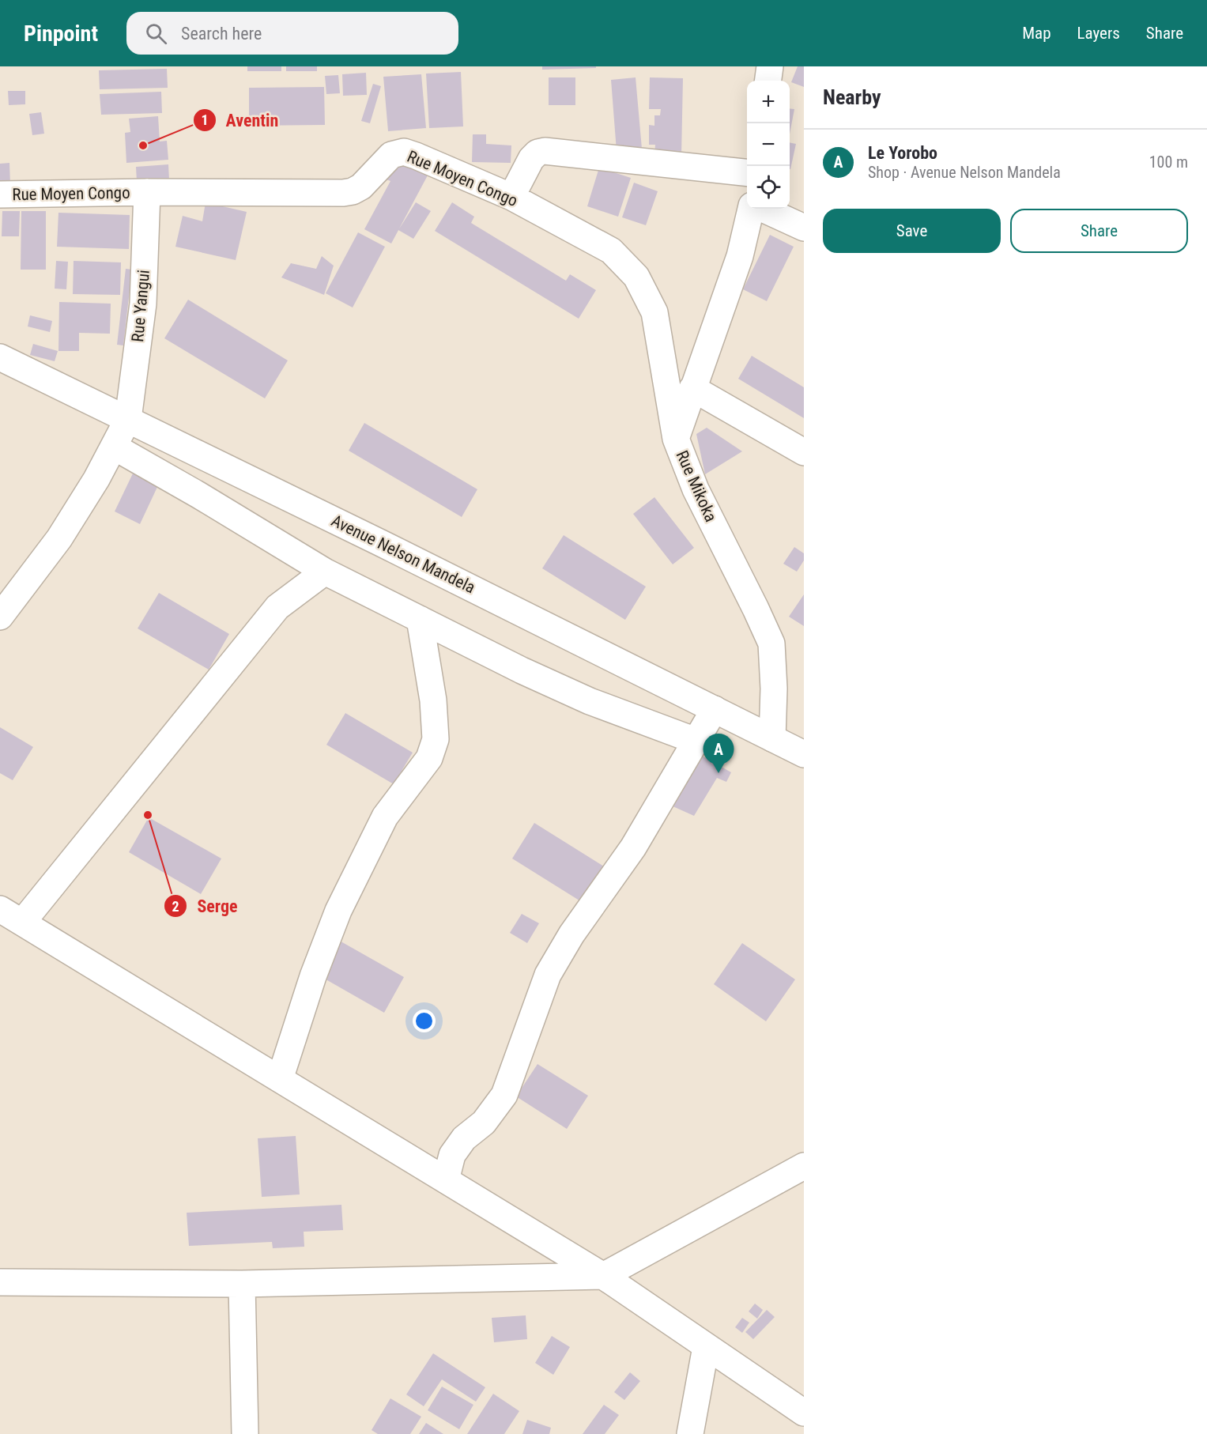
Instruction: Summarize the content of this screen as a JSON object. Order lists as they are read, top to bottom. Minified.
{"streets":{"street":["Rue Moyen Congo","Rue Yangui","Rue Mikoka","Avenue Nelson Mandela"]},"crossings":[["Rue Moyen Congo","Rue Yangui"],["Rue Moyen Congo","Rue Mikoka"],["Rue Yangui","Avenue Nelson Mandela"],["Rue Mikoka","Avenue Nelson Mandela"]],"places":["Aventin","Serge"],"page":{"header":"Pinpoint","search":"Search here","nav":["Map","Layers","Share"],"heading":"Nearby","map_buttons":["+","−"],"list":[{"mark":"A","name":"Le Yorobo","note":"Shop · Avenue Nelson Mandela","value":"100 m"}],"buttons":["Save","Share"],"pins":"A"}}
